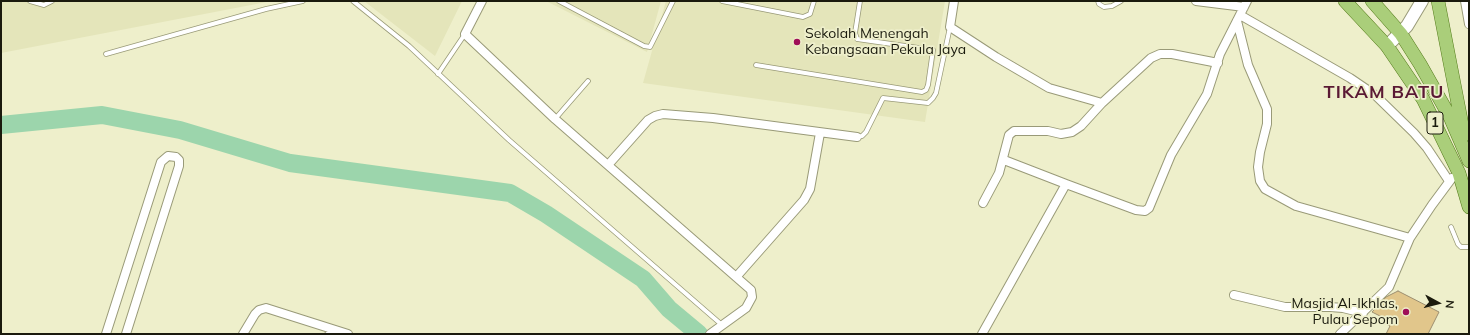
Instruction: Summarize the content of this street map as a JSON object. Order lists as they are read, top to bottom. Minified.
{"streets":{"main road":["1"]},"districts":["TIKAM BATU"],"places":["Sekolah Menengah Kebangsaan Pekula Jaya","Masjid Al-Ikhlas, Pulau Sepom"],"north":"right"}
